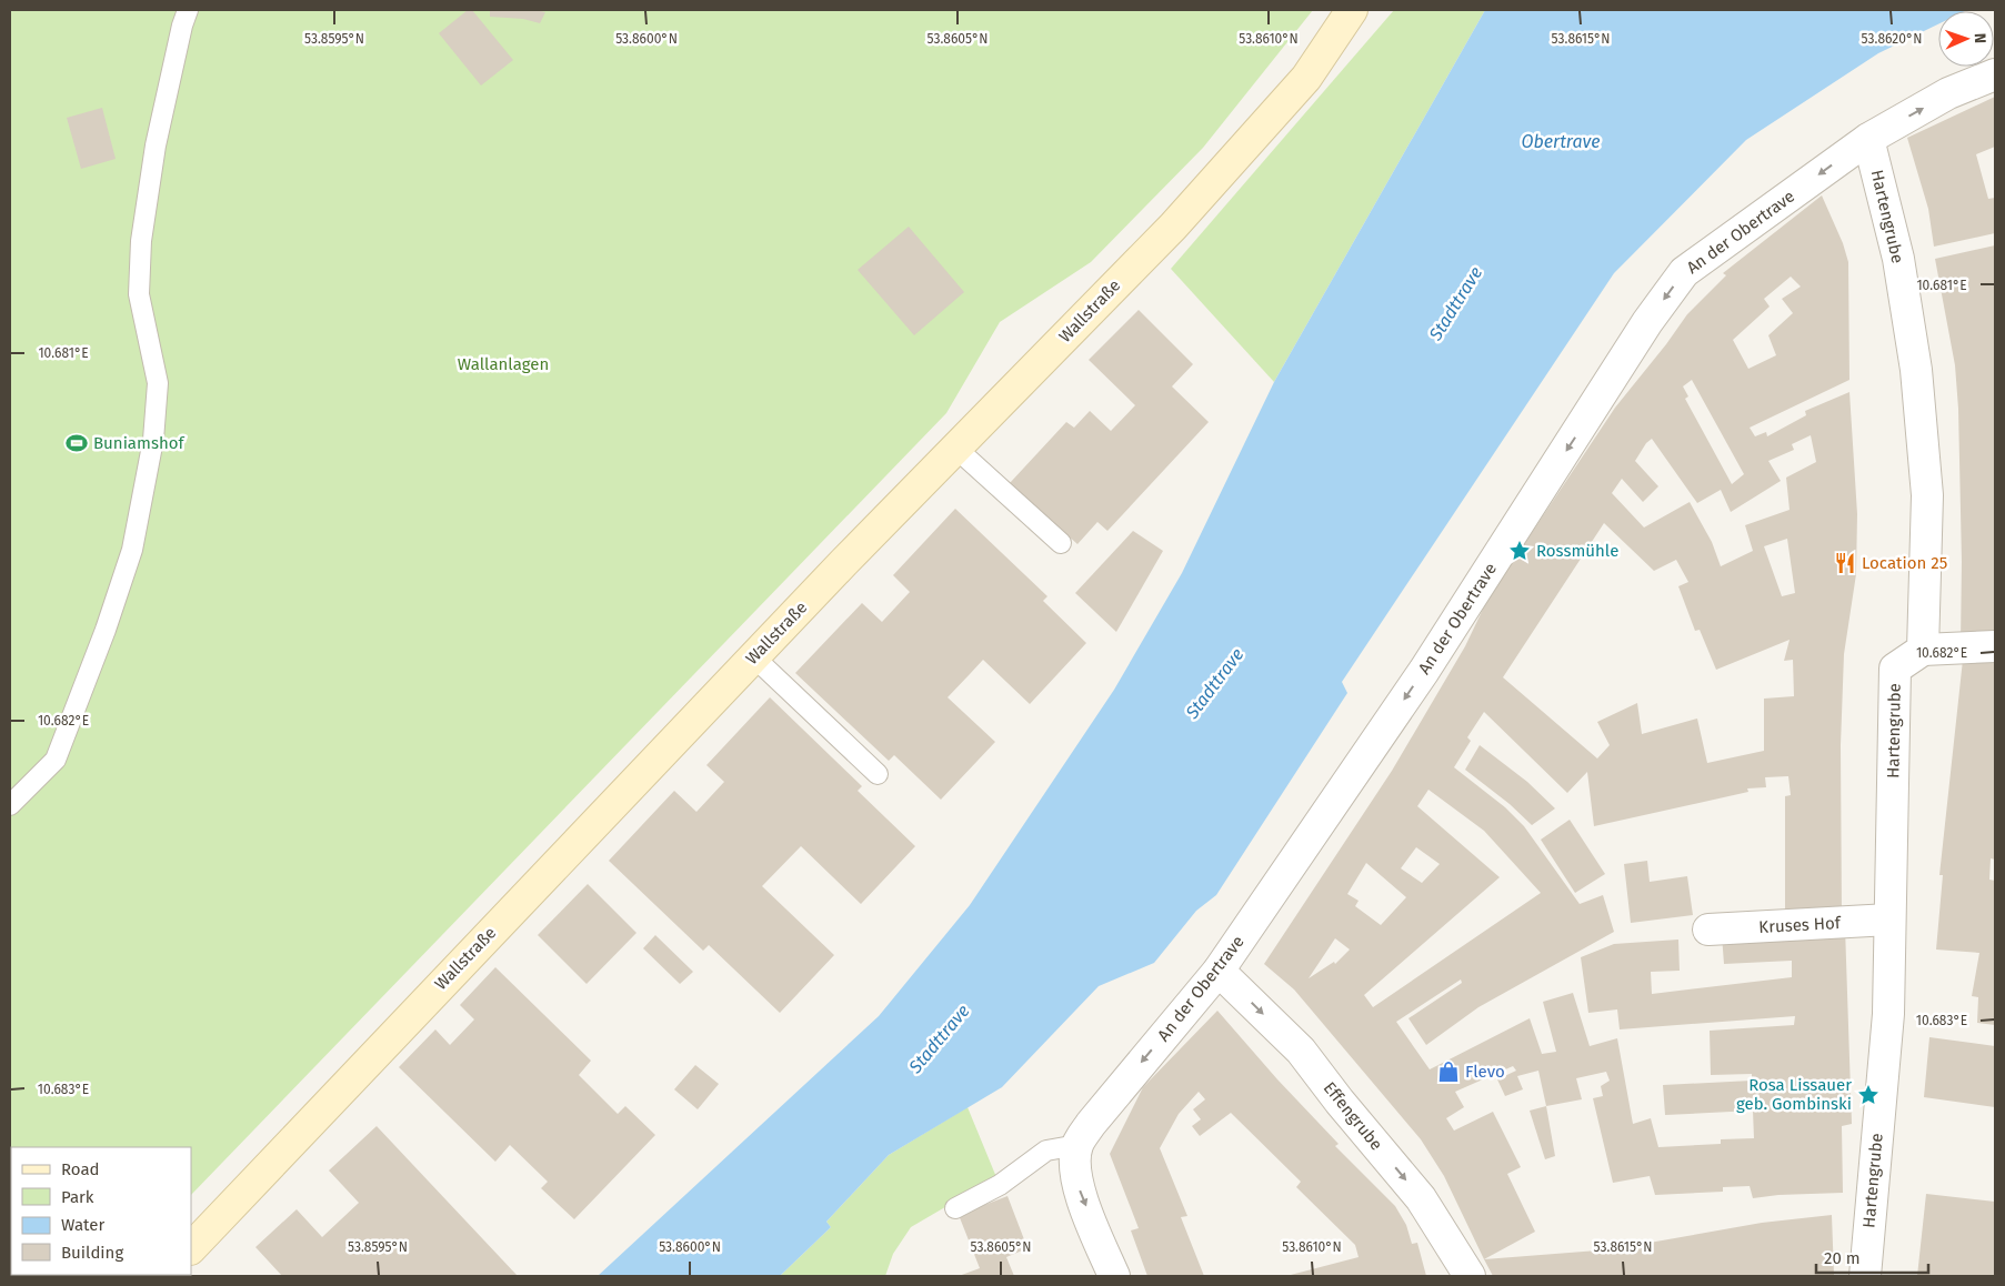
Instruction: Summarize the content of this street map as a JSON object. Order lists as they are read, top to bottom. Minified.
{"streets":{"main road":["Wallstraße"],"street":["Hartengrube","An der Obertrave","Kruses Hof","Effengrube"]},"crossings":[["Hartengrube","An der Obertrave"],["Hartengrube","Kruses Hof"],["An der Obertrave","Effengrube"]],"one_way":["An der Obertrave","Effengrube"],"water":["Obertrave","Stadttrave"],"parks":["Wallanlagen"],"places":{"sports":["Buniamshof"],"place":["Rossmühle","Rosa Lissauer geb. Gombinski"],"restaurant":["Location 25"],"shop":["Flevo"]},"legend":["Road","Park","Water","Building"],"scale_bar":"20 m","north":"right","coordinates":["53.8595°N","53.8600°N","53.8605°N","53.8610°N","53.8615°N","53.8620°N","10.681°E","10.682°E","10.683°E"]}
